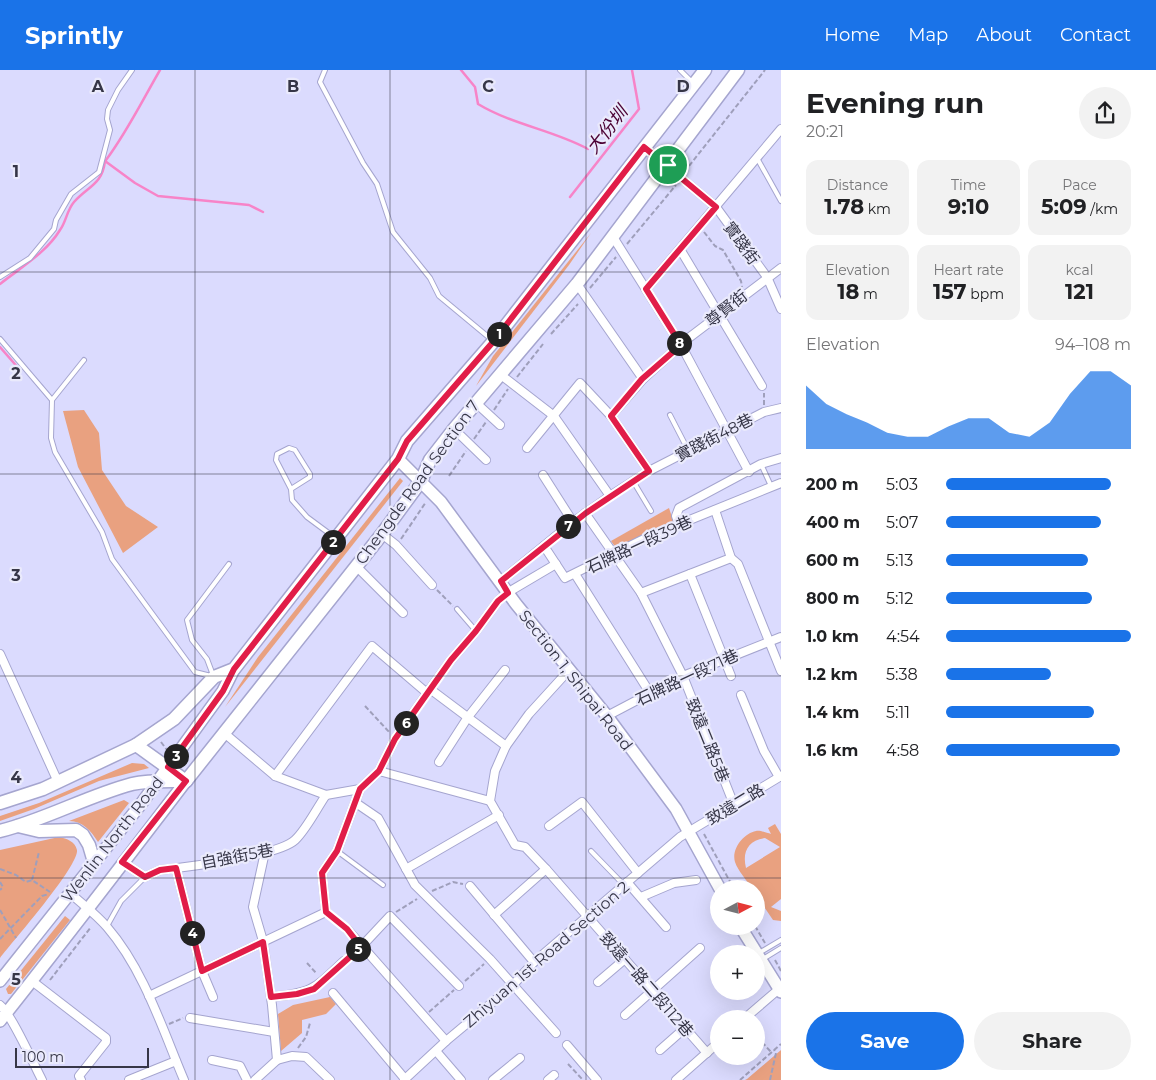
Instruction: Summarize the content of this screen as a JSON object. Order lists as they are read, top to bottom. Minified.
{"streets":{"main road":["Chengde Road Section 7","Section 1, Shipai Road","Wenlin North Road"],"street":["實踐街","尊賢街","實踐街48巷","石牌路一段39巷","石牌路一段71巷","致遠二路5巷","致遠二路","自強街5巷","Zhiyuan 1st Road Section 2","致遠一路二段112巷"]},"crossings":[["實踐街","尊賢街"],["實踐街","Chengde Road Section 7"],["實踐街48巷","Section 1, Shipai Road"],["實踐街48巷","致遠二路5巷"],["Chengde Road Section 7","Section 1, Shipai Road"],["Chengde Road Section 7","Wenlin North Road"],["石牌路一段39巷","致遠二路5巷"],["石牌路一段71巷","Section 1, Shipai Road"],["石牌路一段71巷","致遠二路5巷"],["Section 1, Shipai Road","致遠二路"],["Section 1, Shipai Road","Zhiyuan 1st Road Section 2"],["致遠二路5巷","致遠二路"],["致遠二路","Zhiyuan 1st Road Section 2"],["Zhiyuan 1st Road Section 2","致遠一路二段112巷"]],"water":["大份圳"],"scale_bar":"100 m","north":"right","page":{"header":"Sprintly","nav":["Home","Map","About","Contact"],"heading":["Evening run","20:21"],"stats":[["Distance","1.78 km"],["Time","9:10"],["Pace","5:09 /km"],["Elevation","18 m"],["Heart rate","157 bpm"],["kcal","121"]],"pins":["1","8","7","2","6","3","4","5"],"chart":["Elevation","94–108 m"],"list":[{"name":"200 m","note":"5:03"},{"name":"400 m","note":"5:07"},{"name":"600 m","note":"5:13"},{"name":"800 m","note":"5:12"},{"name":"1.0 km","note":"4:54"},{"name":"1.2 km","note":"5:38"},{"name":"1.4 km","note":"5:11"},{"name":"1.6 km","note":"4:58"}],"map_buttons":["+","−"],"buttons":["Save","Share"],"scale":"100 m"},"grid":{"columns":["A","B","C","D"],"rows":["1","2","3","4","5"]}}
